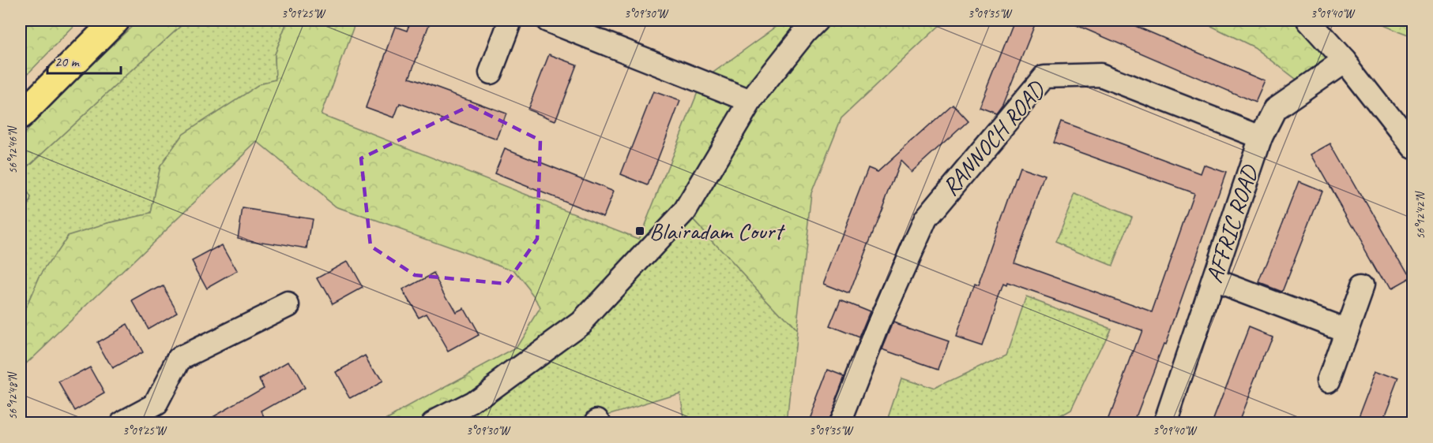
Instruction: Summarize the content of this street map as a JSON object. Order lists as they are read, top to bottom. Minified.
{"streets":{"street":["RANNOCH ROAD","AFFRIC ROAD"]},"crossings":[["RANNOCH ROAD","AFFRIC ROAD"]],"places":{"transit":["Blairadam Court"]},"scale_bar":"20 m","coordinates":["3°09'25\"W","3°09'30\"W","3°09'35\"W","3°09'40\"W","56°12'46\"N","56°12'42\"N","56°12'48\"N"]}
